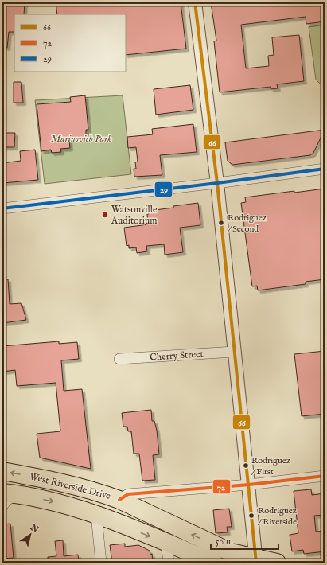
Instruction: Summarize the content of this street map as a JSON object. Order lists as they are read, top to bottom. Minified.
{"streets":{"highway":["West Riverside Drive"],"street":["Cherry Street"]},"parks":["Marinovich Park"],"places":["Watsonville Auditorium","Rodriguez / Second","Rodriguez / First","Rodriguez / Riverside"],"lines":["transit line 66","transit line 29","transit line 72"],"legend":["66","72","29"],"scale_bar":"50 m","north":"top right"}
